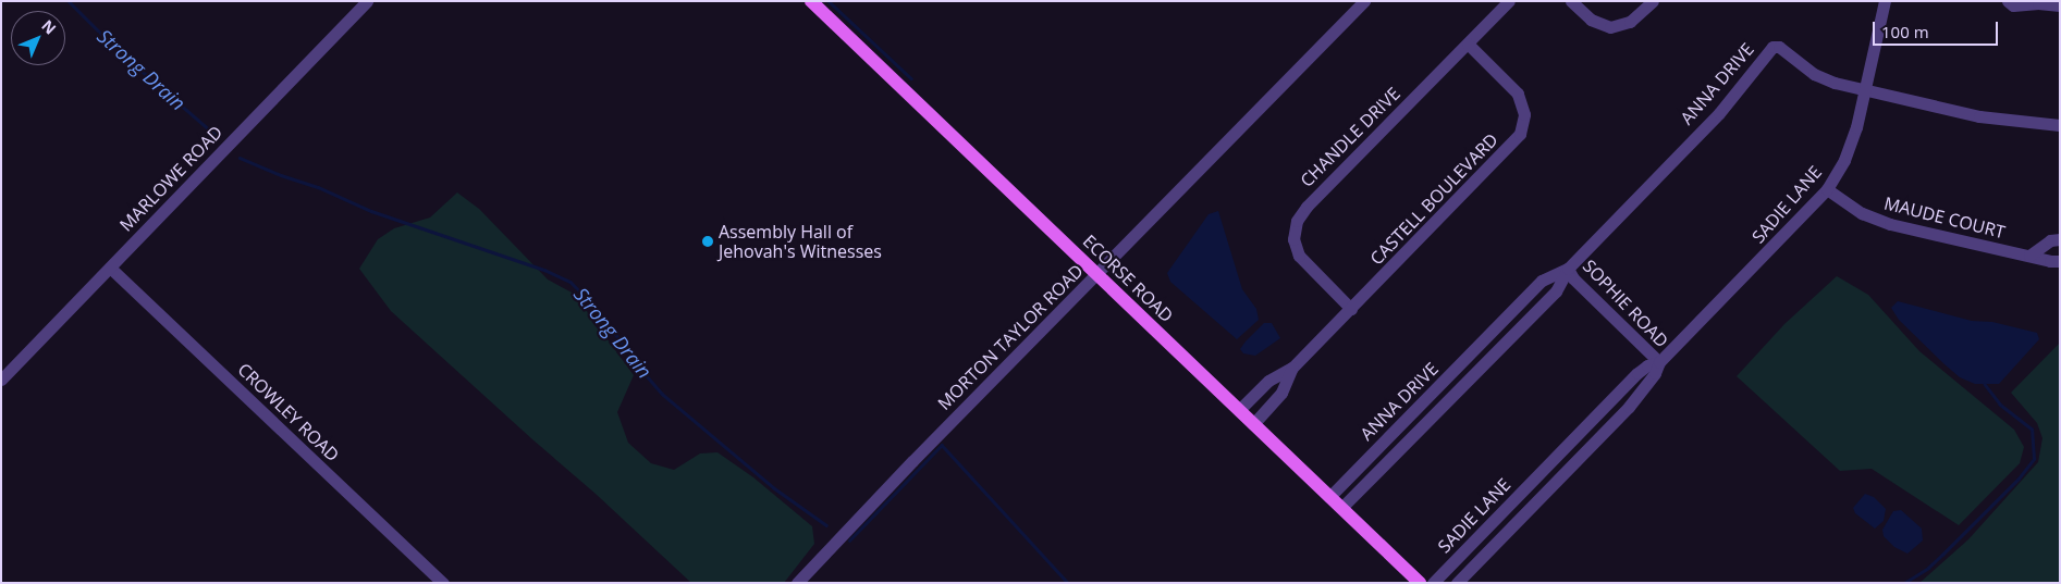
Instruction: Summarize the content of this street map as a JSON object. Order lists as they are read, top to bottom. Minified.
{"streets":{"main road":["ECORSE ROAD"],"street":["ANNA DRIVE","CHANDLE DRIVE","MARLOWE ROAD","CASTELL BOULEVARD","SADIE LANE","MAUDE COURT","SOPHIE ROAD","MORTON TAYLOR ROAD","CROWLEY ROAD"]},"crossings":[["ANNA DRIVE","SADIE LANE"],["ANNA DRIVE","ECORSE ROAD"],["ANNA DRIVE","SOPHIE ROAD"],["CHANDLE DRIVE","CASTELL BOULEVARD"],["MARLOWE ROAD","CROWLEY ROAD"],["CASTELL BOULEVARD","ECORSE ROAD"],["SADIE LANE","MAUDE COURT"],["SADIE LANE","SOPHIE ROAD"],["ECORSE ROAD","MORTON TAYLOR ROAD"]],"water":["Strong Drain"],"places":["Assembly Hall of Jehovah's Witnesses"],"scale_bar":"100 m","north":"top right"}
